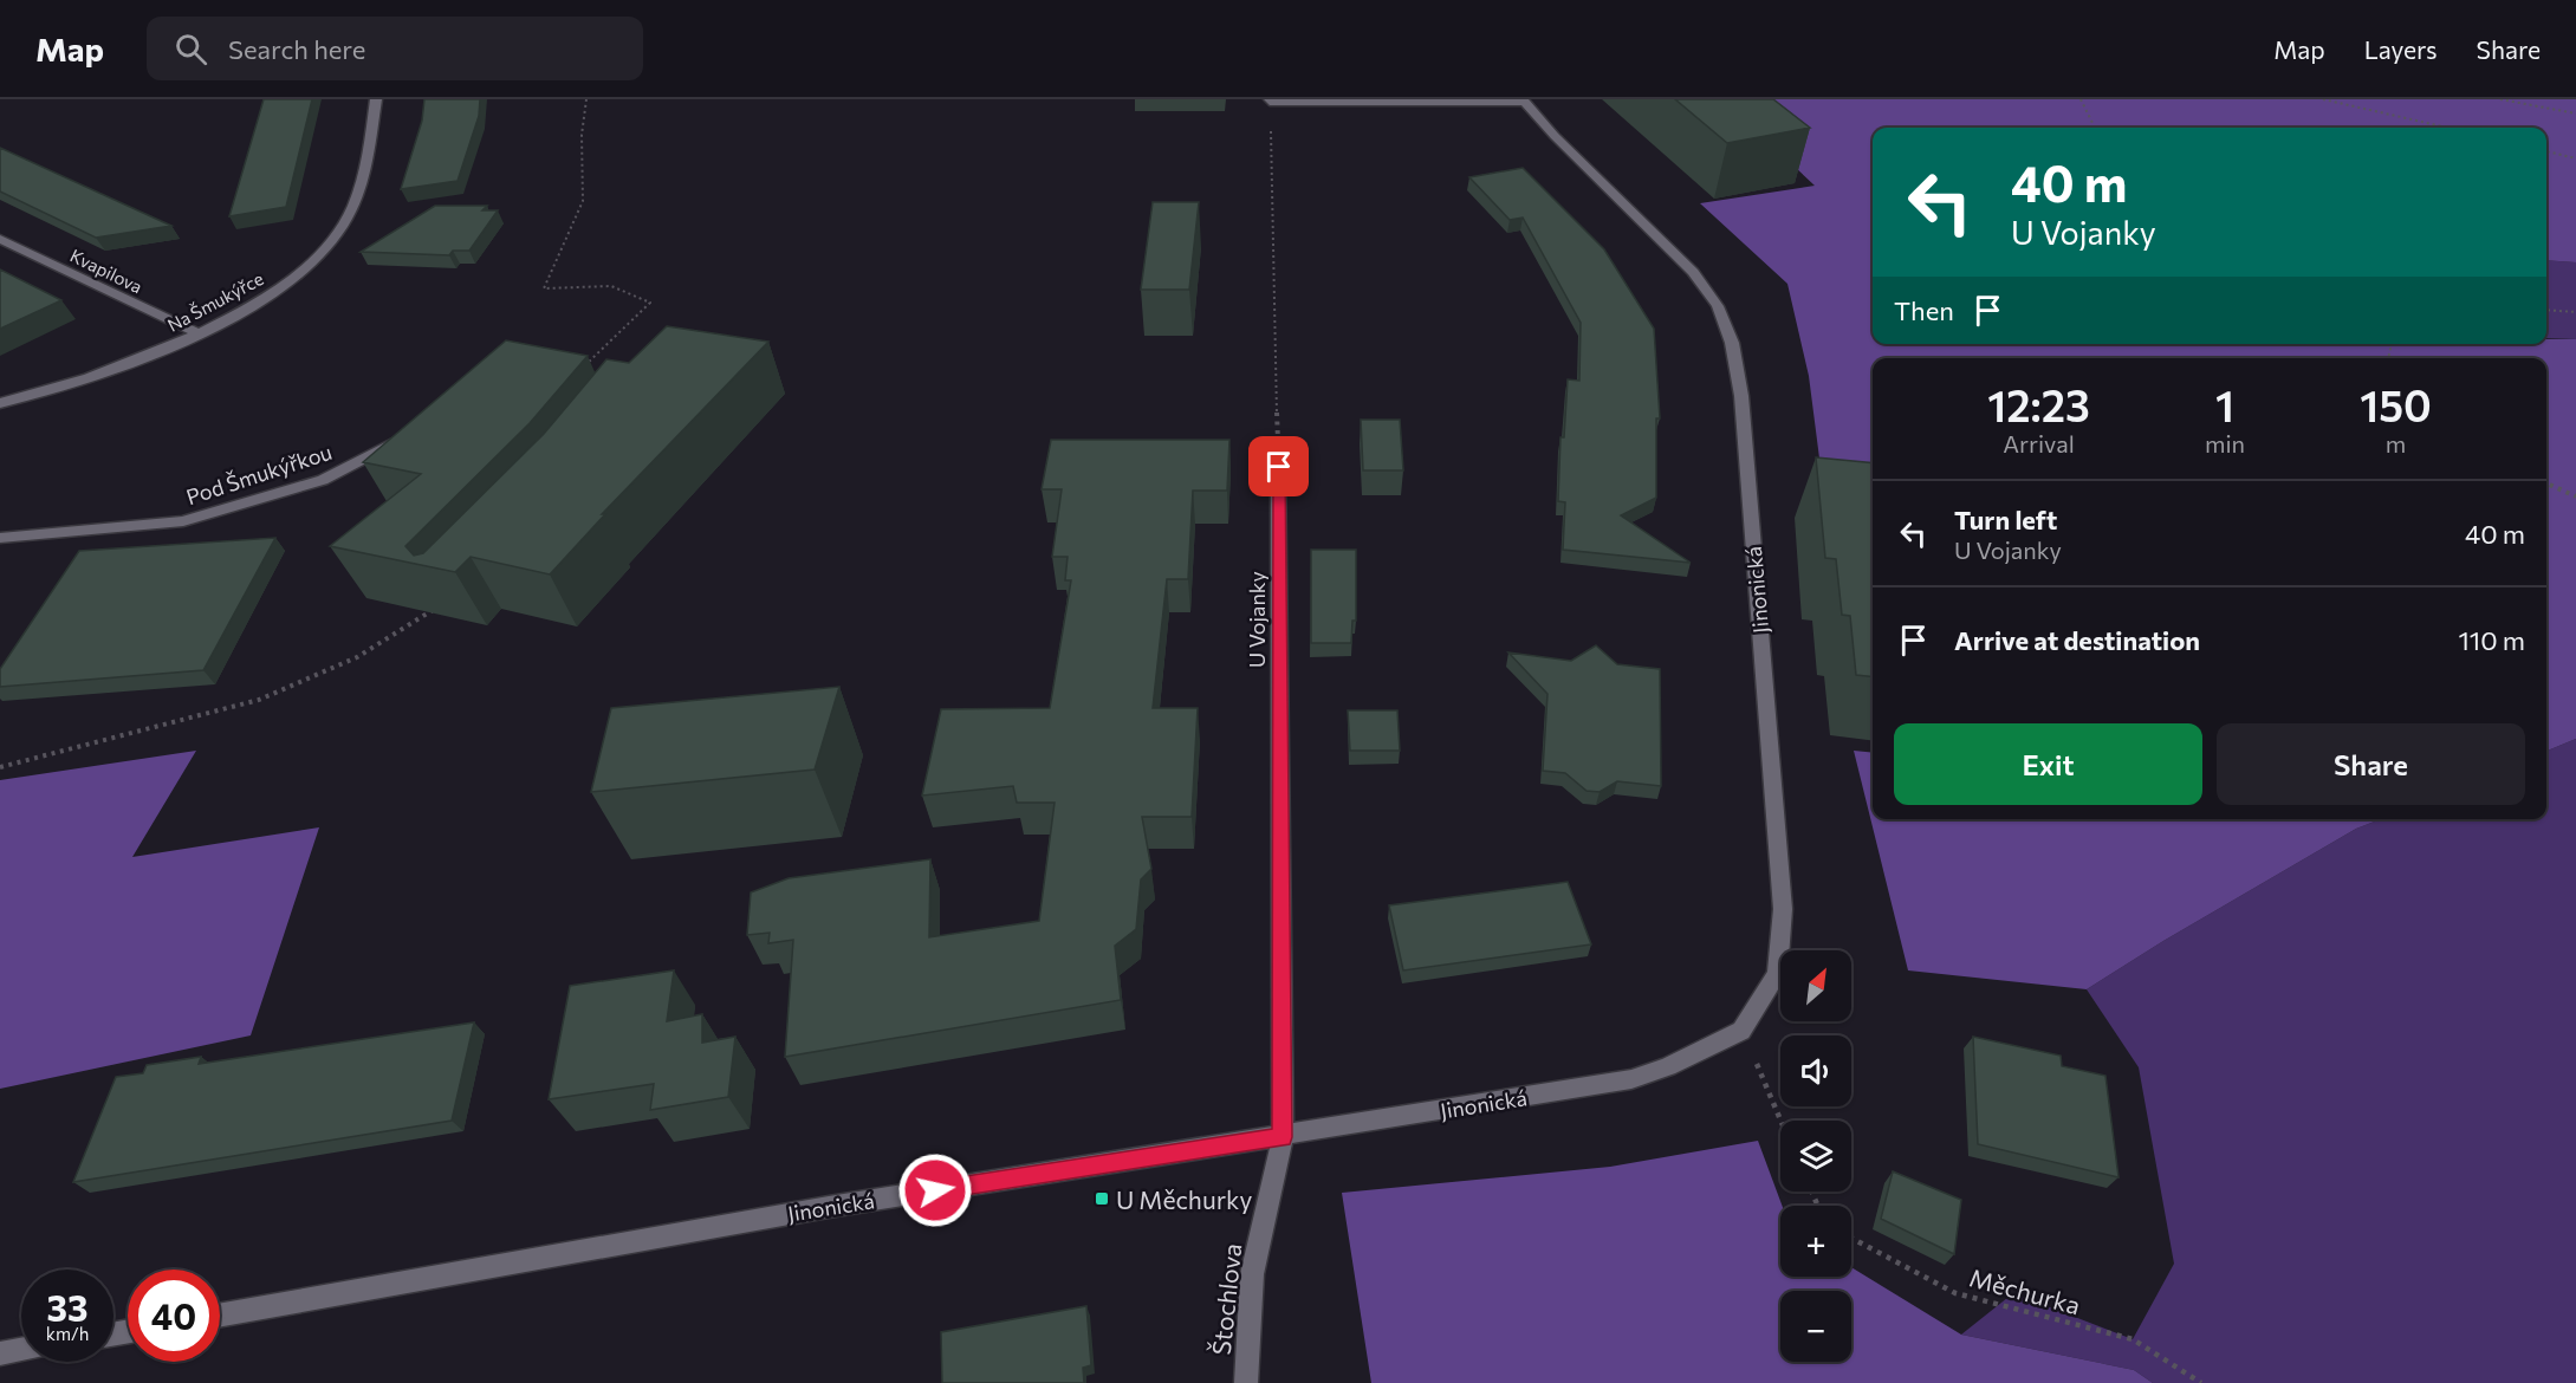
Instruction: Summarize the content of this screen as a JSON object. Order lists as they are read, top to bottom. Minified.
{"streets":{"street":["Kvapilova","Na Šmukýřce","Pod Šmukýřkou","Jinonická","U Vojanky","Štochlova"],"path":["Měchurka"]},"crossings":[["Kvapilova","Na Šmukýřce"],["Jinonická","U Vojanky"],["Jinonická","Štochlova"],["U Vojanky","Štochlova"]],"places":{"transit":["U Měchurky"]},"north":"top right","page":{"header":"Map","search":"Search here","nav":["Map","Layers","Share"],"turn":["40 m","U Vojanky"],"then":"Then","eta":["12:23","Arrival","1","min","150","m"],"list":[{"name":"Turn left","note":"U Vojanky","value":"40 m"},{"name":"Arrive at destination","value":"110 m"}],"buttons":["Exit","Share"],"map_buttons":["+","−"],"speed":"33 km/h","limit":"40"}}
